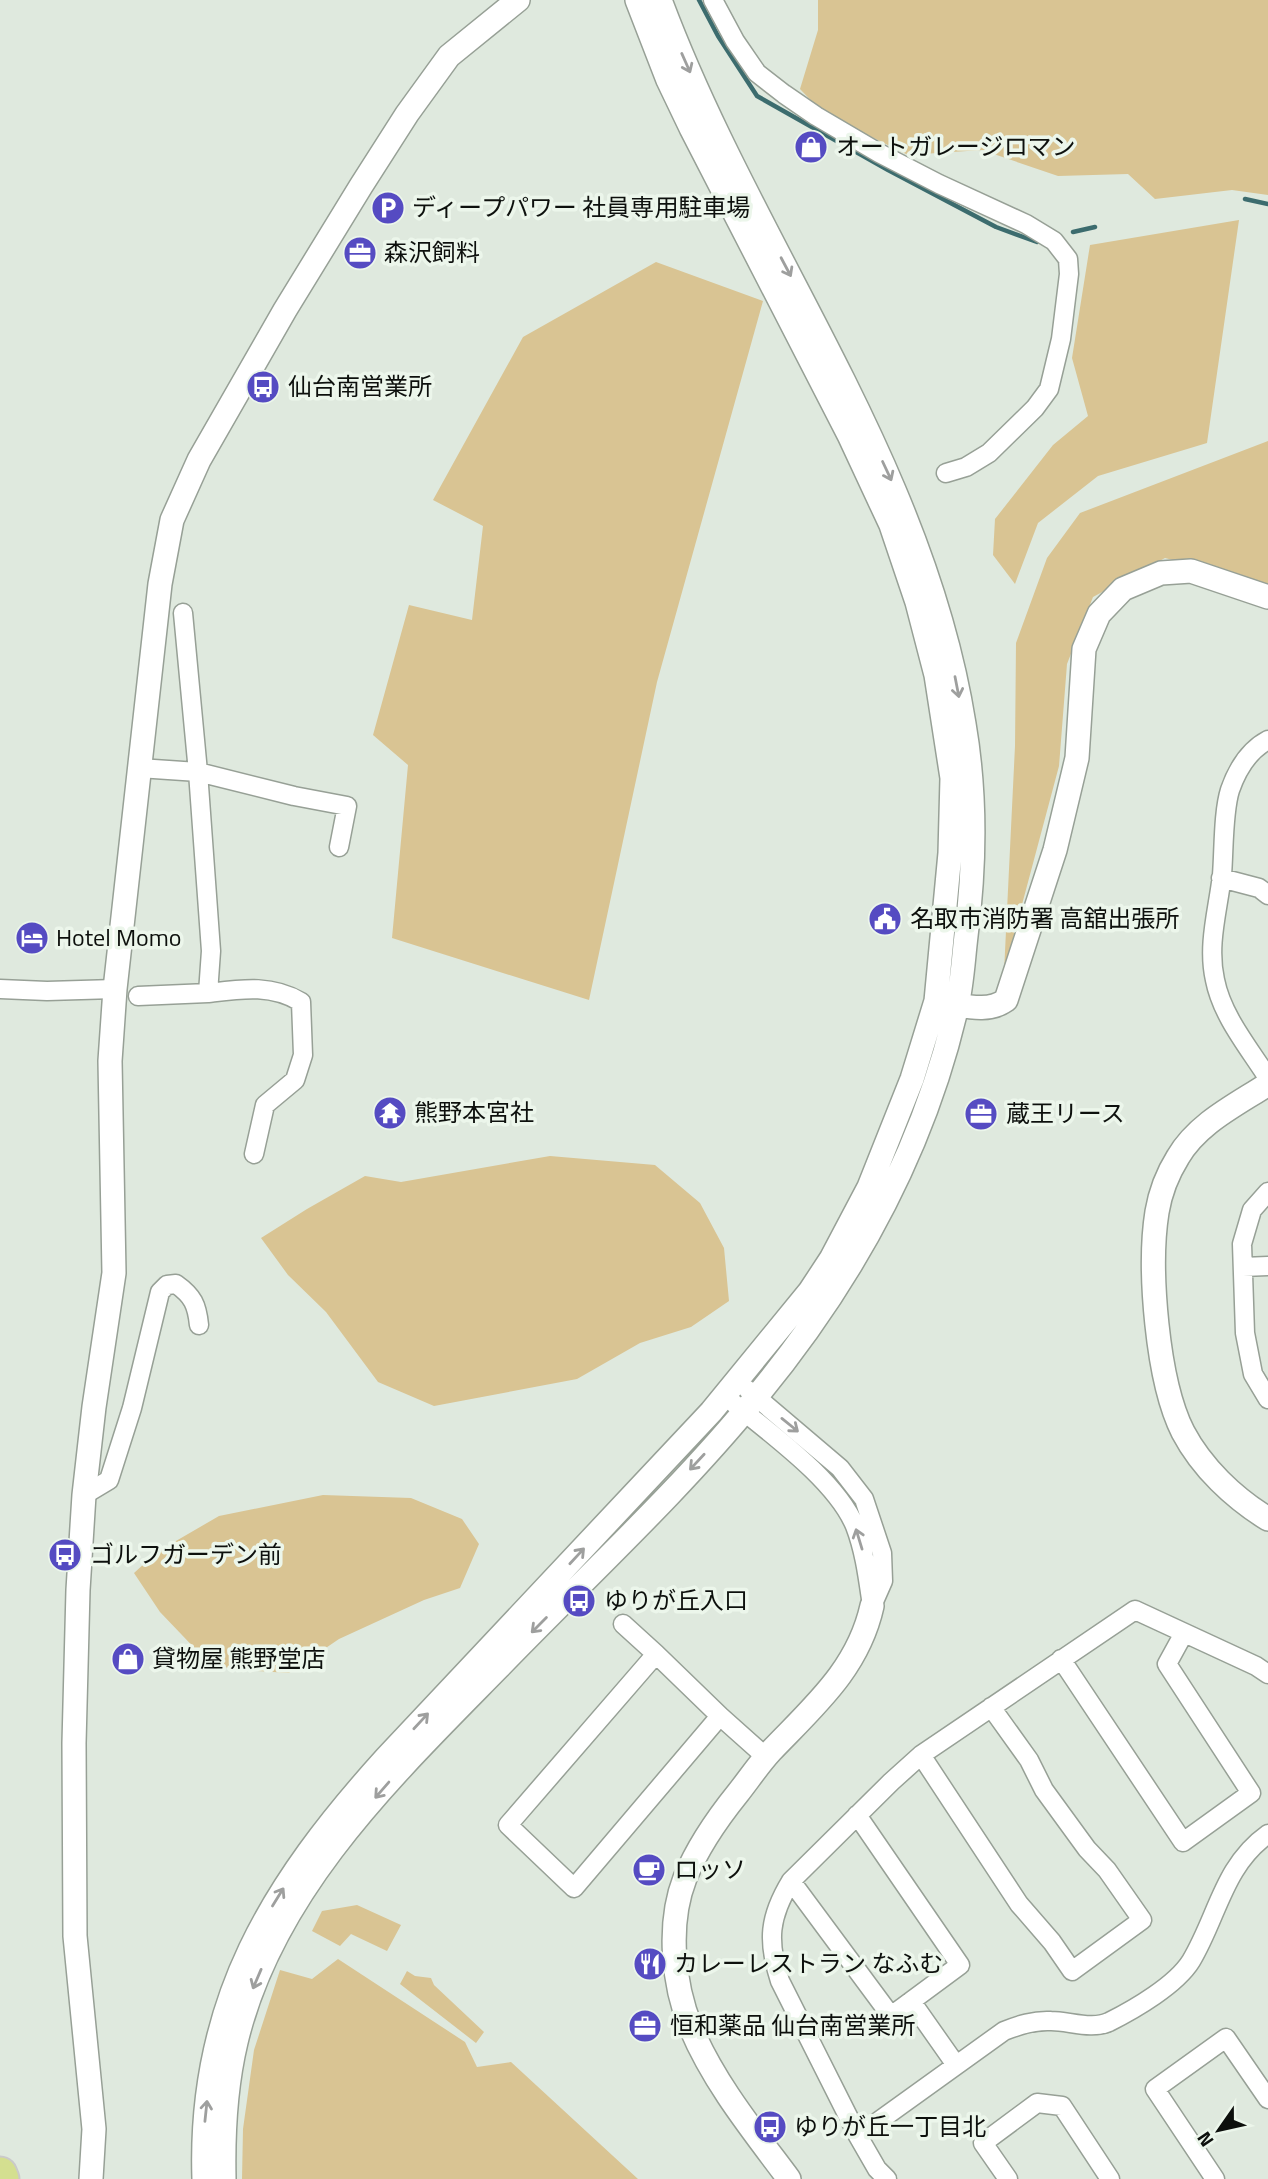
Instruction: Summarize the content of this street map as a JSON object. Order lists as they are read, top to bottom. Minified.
{"places":{"shop":["オートガレージロマン","貸物屋 熊野堂店"],"parking":["ディープパワー 社員専用駐車場"],"office":["森沢飼料","蔵王リース","恒和薬品 仙台南営業所"],"bus stop":["仙台南営業所","ゴルフガーデン前","ゆりが丘入口","ゆりが丘一丁目北"],"public building":["名取市消防署 高舘出張所"],"hotel":["Hotel Momo"],"temple":["熊野本宮社"],"cafe":["ロッソ"],"restaurant":["カレーレストラン なふむ"]},"north":"bottom left"}
